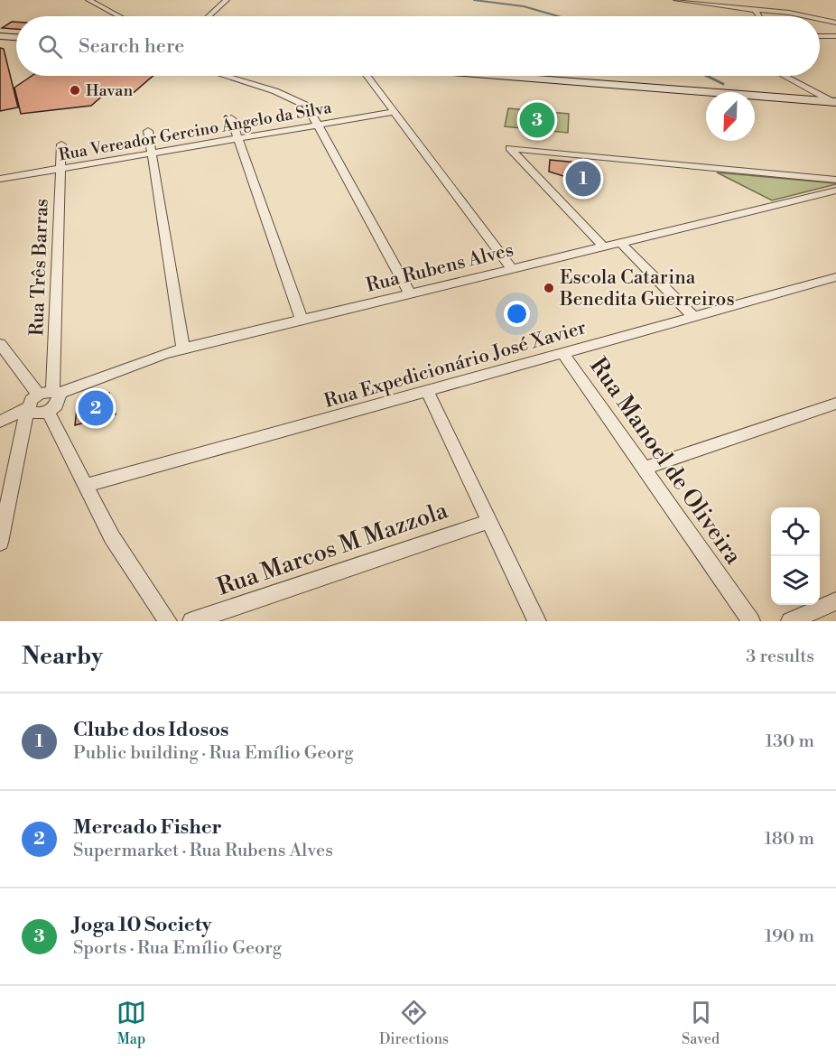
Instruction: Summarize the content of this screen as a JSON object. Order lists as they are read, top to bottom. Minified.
{"streets":{"street":["Rua Vereador Gercino Ângelo da Silva","Rua Três Barras","Rua Rubens Alves","Rua Expedicionário José Xavier","Rua Manoel de Oliveira","Rua Marcos M Mazzola"]},"crossings":[["Rua Vereador Gercino Ângelo da Silva","Rua Três Barras"],["Rua Três Barras","Rua Rubens Alves"],["Rua Expedicionário José Xavier","Rua Manoel de Oliveira"]],"places":["Havan","Escola Catarina Benedita Guerreiros"],"north":"bottom left","page":{"search":"Search here","pins":["3","1","2"],"heading":["Nearby","3 results"],"list":[{"mark":"1","name":"Clube dos Idosos","note":"Public building · Rua Emílio Georg","value":"130 m"},{"mark":"2","name":"Mercado Fisher","note":"Supermarket · Rua Rubens Alves","value":"180 m"},{"mark":"3","name":"Joga 10 Society","note":"Sports · Rua Emílio Georg","value":"190 m"}],"nav":["Map","Directions","Saved"]}}
